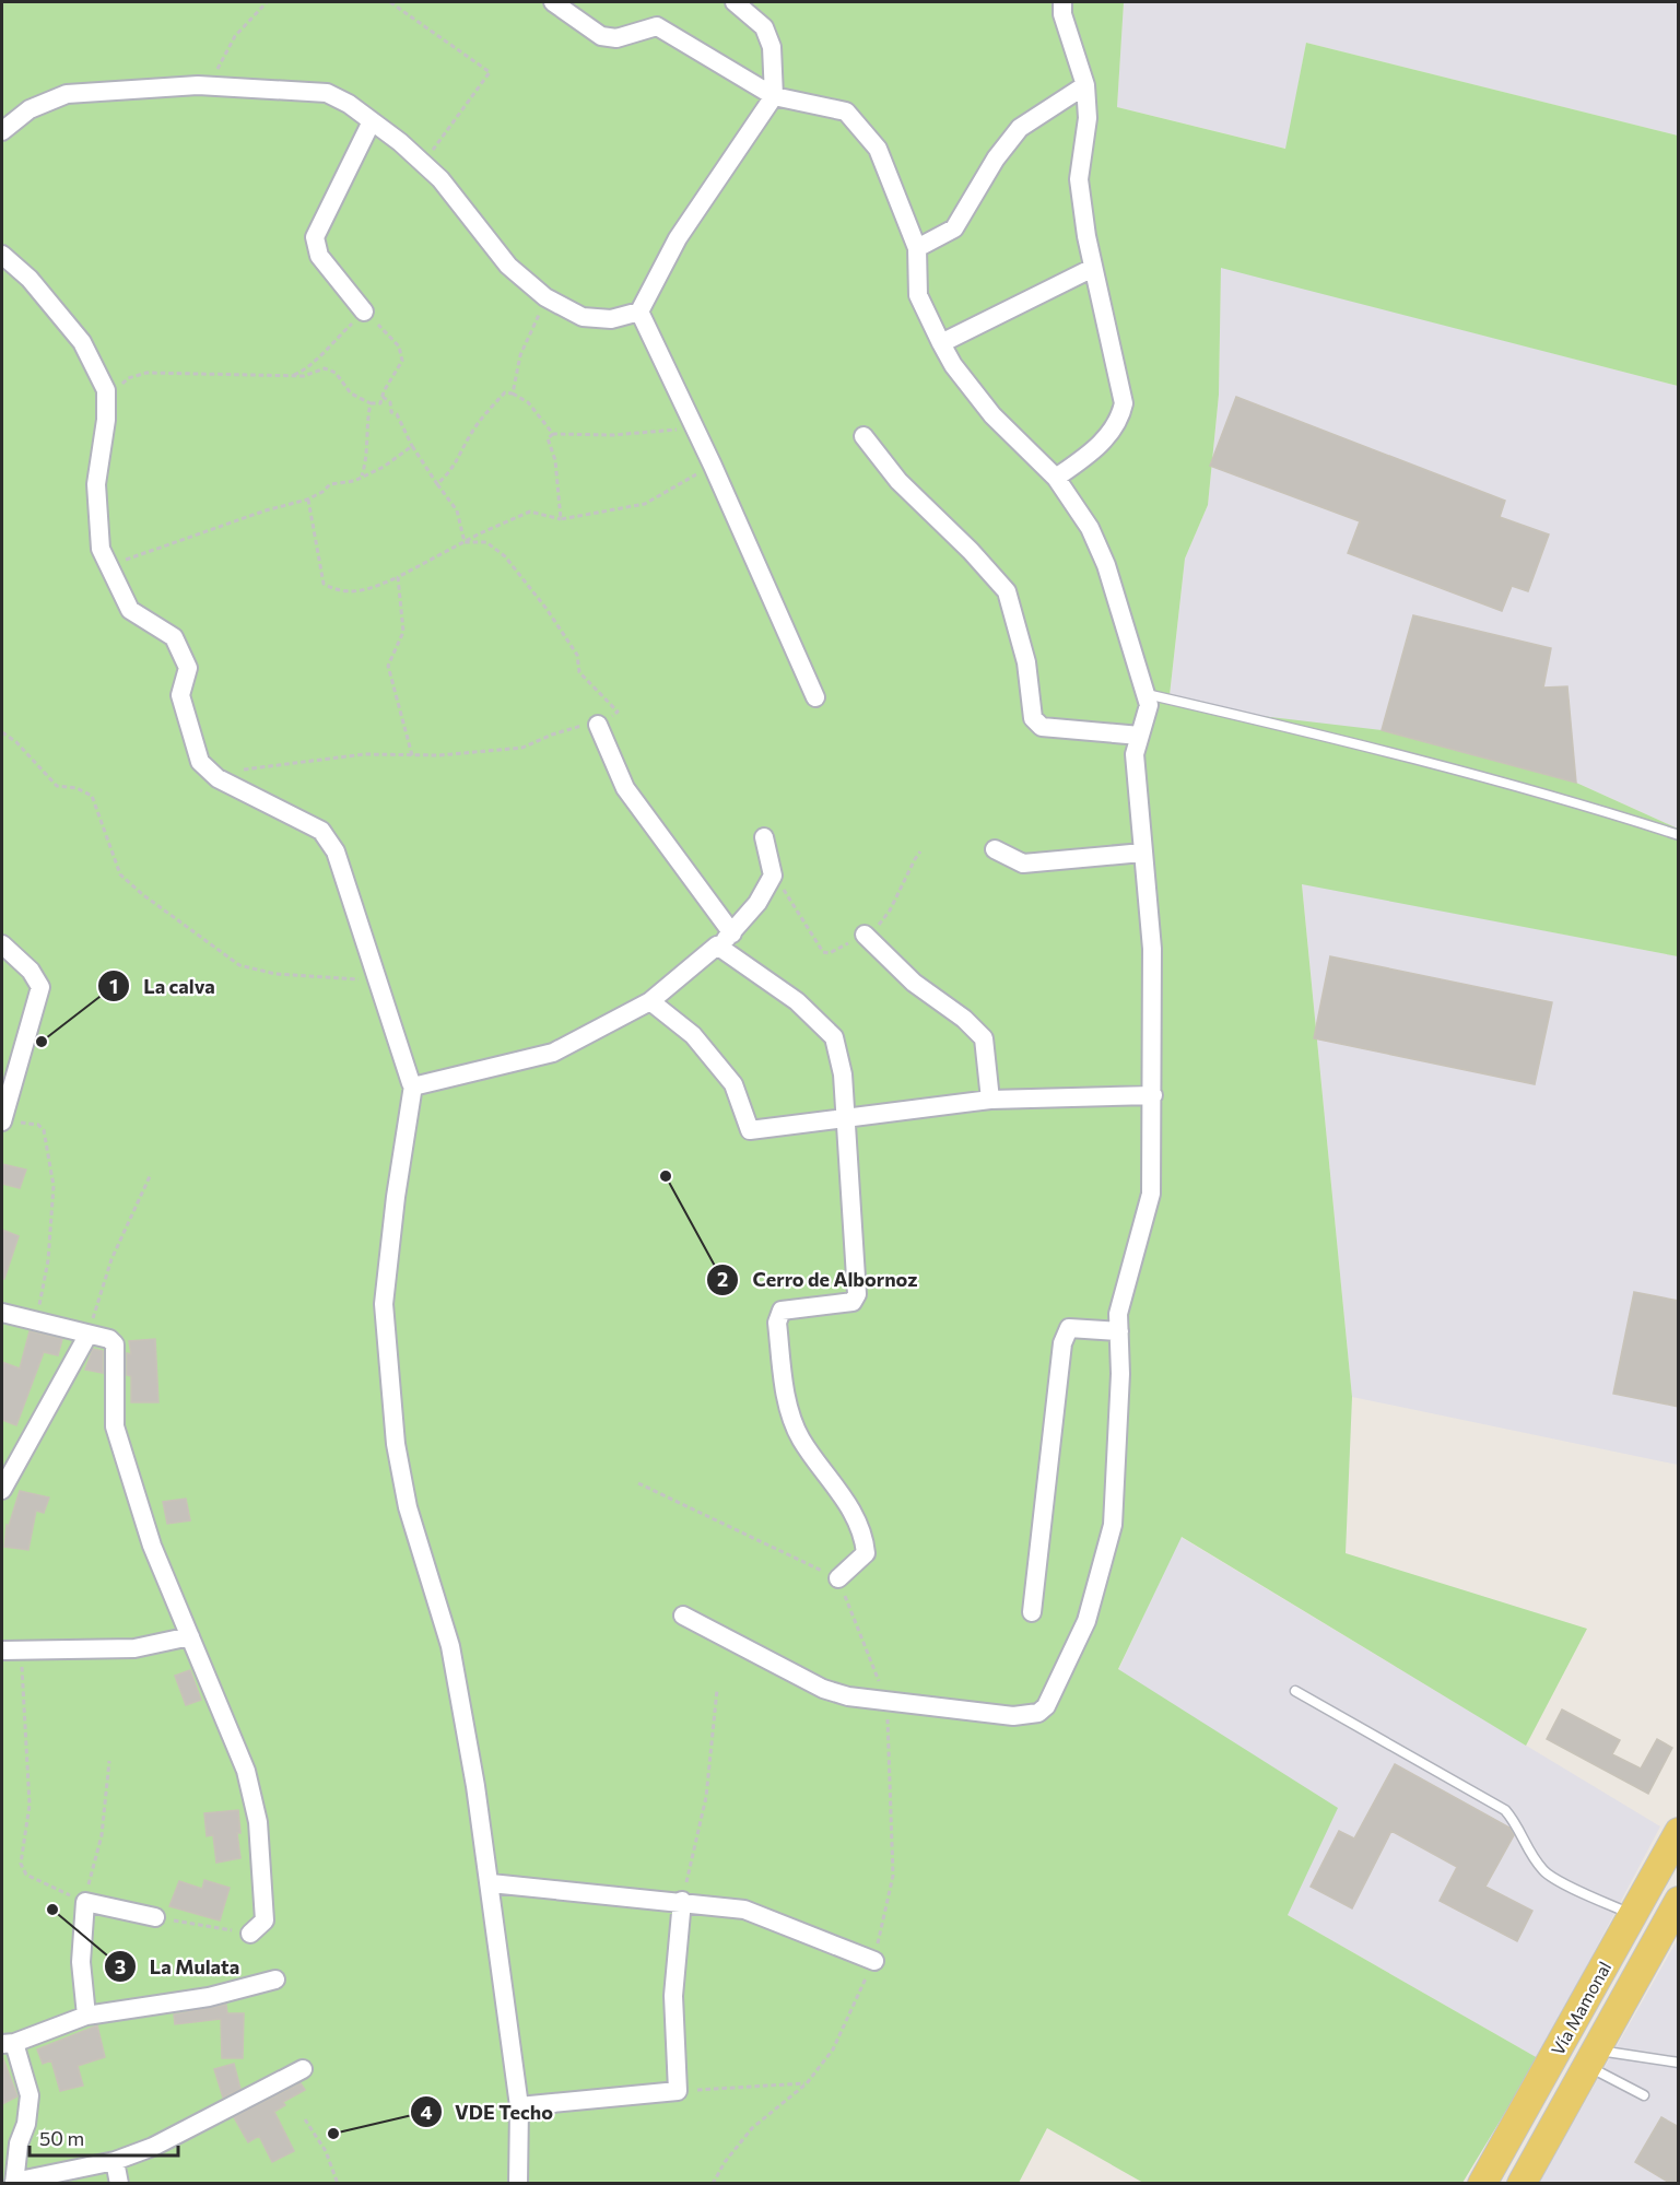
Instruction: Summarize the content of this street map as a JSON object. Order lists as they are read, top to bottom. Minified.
{"streets":{"main road":["Vía Mamonal"]},"places":["La calva","Cerro de Albornoz","La Mulata","VDE Techo"],"scale_bar":"50 m"}
